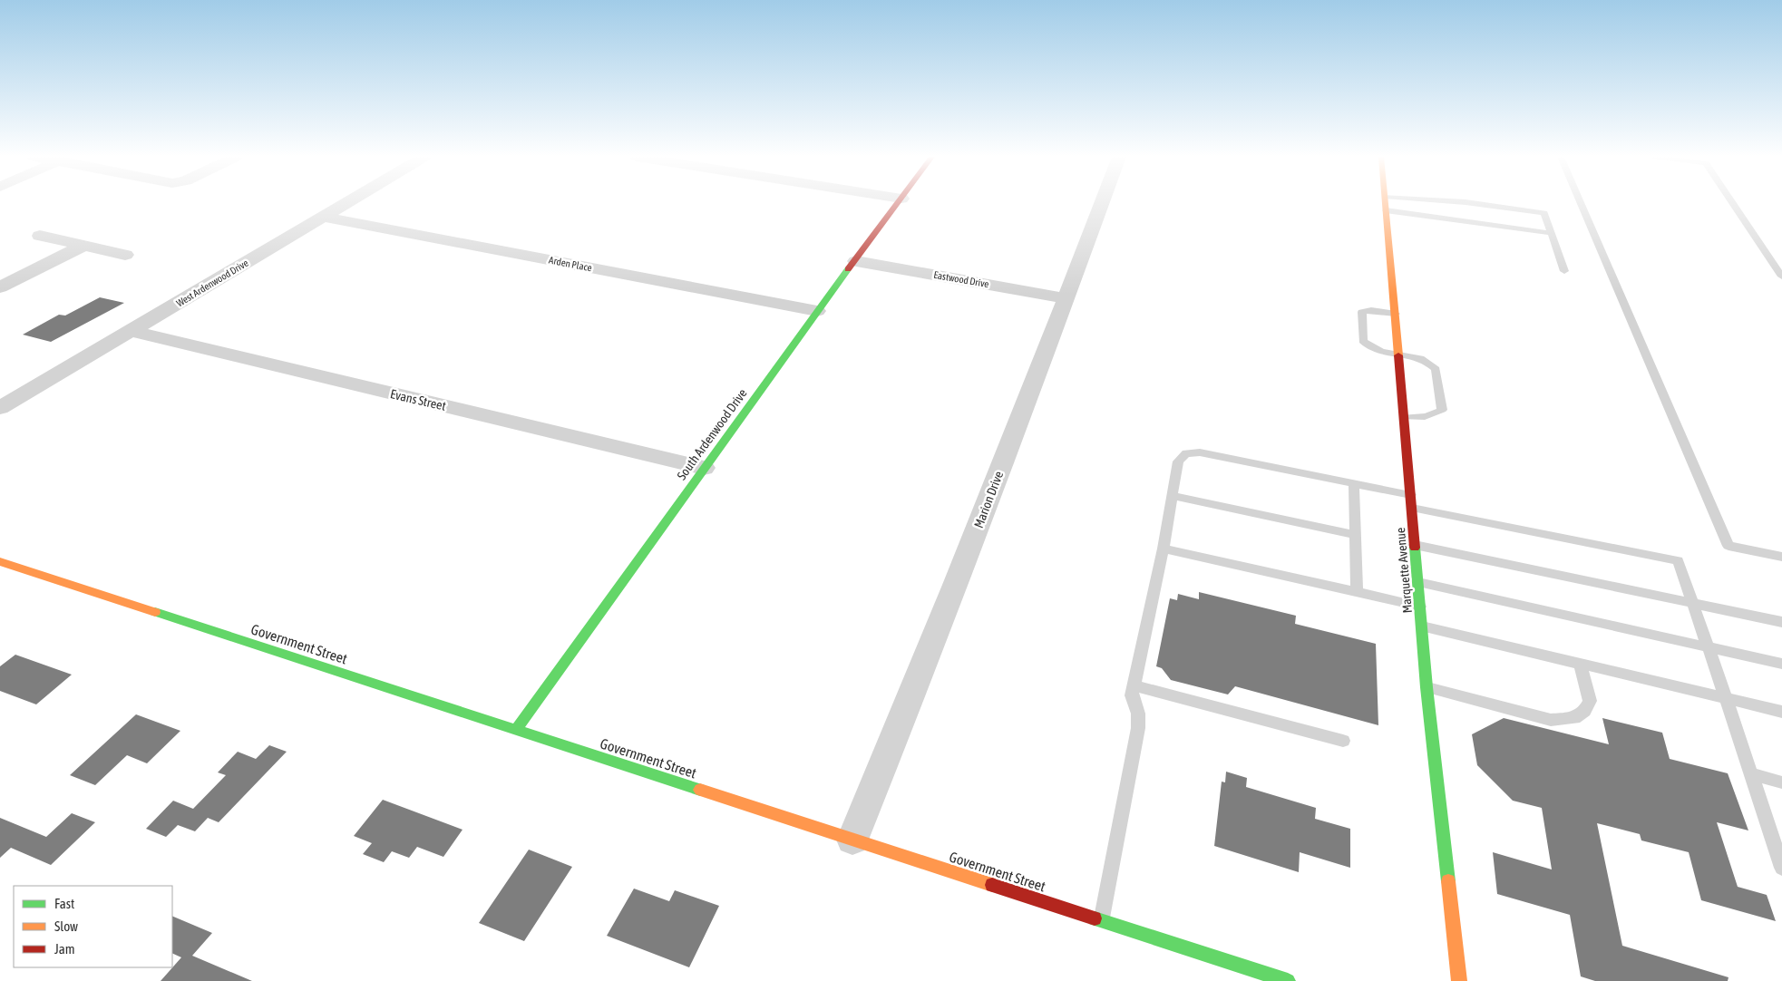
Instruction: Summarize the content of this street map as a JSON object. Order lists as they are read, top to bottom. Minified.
{"streets":{"street":["Arden Place","Eastwood Drive","West Ardenwood Drive","Evans Street","South Ardenwood Drive","Marion Drive","Marquette Avenue","Government Street"]},"crossings":[["Arden Place","West Ardenwood Drive"],["Arden Place","South Ardenwood Drive"],["Eastwood Drive","South Ardenwood Drive"],["Eastwood Drive","Marion Drive"],["West Ardenwood Drive","Evans Street"],["Evans Street","South Ardenwood Drive"],["South Ardenwood Drive","Government Street"],["Marion Drive","Government Street"]],"legend":["Fast","Slow","Jam"]}
